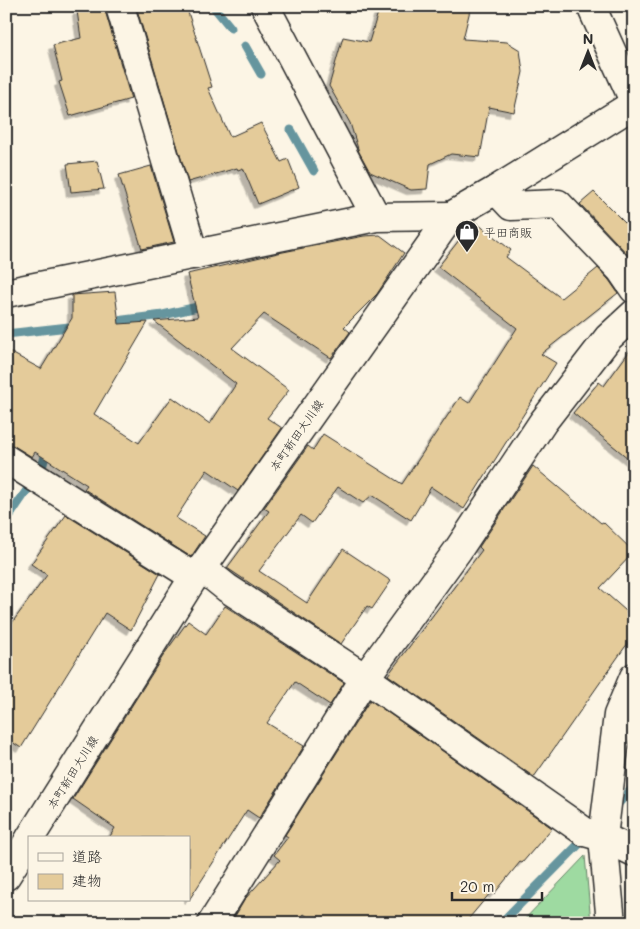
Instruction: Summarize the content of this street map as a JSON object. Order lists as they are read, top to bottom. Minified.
{"streets":{"main road":["本町新田大川線"]},"places":{"shop":["平田商販"]},"legend":["道路","建物"],"scale_bar":"20 m","north":"top"}
